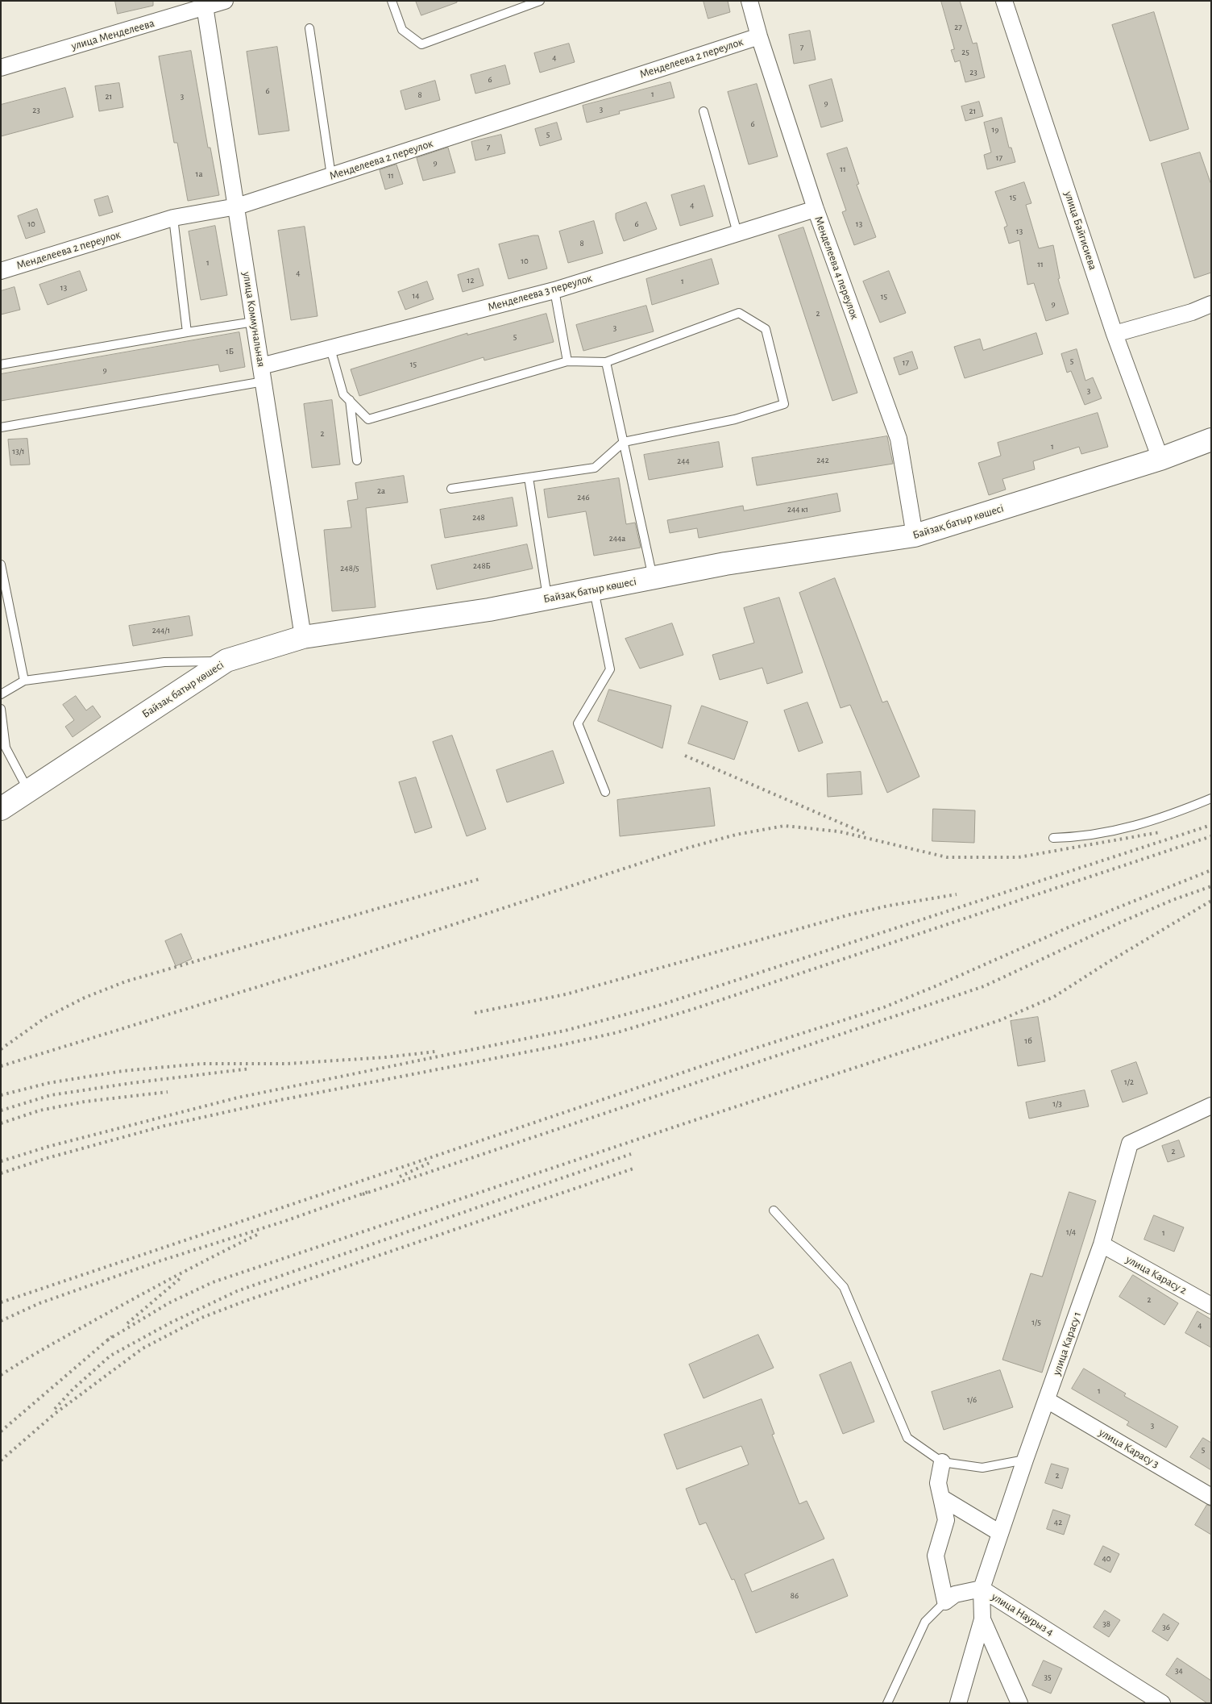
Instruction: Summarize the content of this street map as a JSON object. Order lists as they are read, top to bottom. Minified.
{"streets":{"main road":["Байзақ батыр көшесі"],"street":["улица Менделеева","Менделеева 2 переулок","улица Байгисиева","Менделеева 4 переулок","Менделеева 3 переулок","улица Коммунальная","улица Карасу 2","улица Карасу 1","улица Карасу 3","улица Наурыз 4"]},"crossings":[["улица Менделеева","улица Коммунальная"],["Менделеева 2 переулок","Менделеева 4 переулок"],["Менделеева 2 переулок","улица Коммунальная"],["улица Байгисиева","Байзақ батыр көшесі"],["Менделеева 4 переулок","Менделеева 3 переулок"],["Менделеева 4 переулок","Байзақ батыр көшесі"],["Менделеева 3 переулок","улица Коммунальная"],["улица Коммунальная","Байзақ батыр көшесі"],["улица Карасу 2","улица Карасу 1"],["улица Карасу 1","улица Карасу 3"],["улица Карасу 1","улица Наурыз 4"]],"house_numbers":["27","7","25","4","23","6","6","1","8","21","3","9","3","23","21","6","19","5","7","17","9","11","1а","11","15","4","10","6","13","13","8","10","1","11","4","12","1","13","14","15","9","2","3","5","1Б","5","17","15","9","3","2","1","13/1","242","244","2а","246","244 к1","248","244а","248Б","248/5","244/1","1б","1/2","1/3","2","1/4","1","2","1/5","4","1","1/6","3","5","2","42","40","86","38","36","34","35"]}
